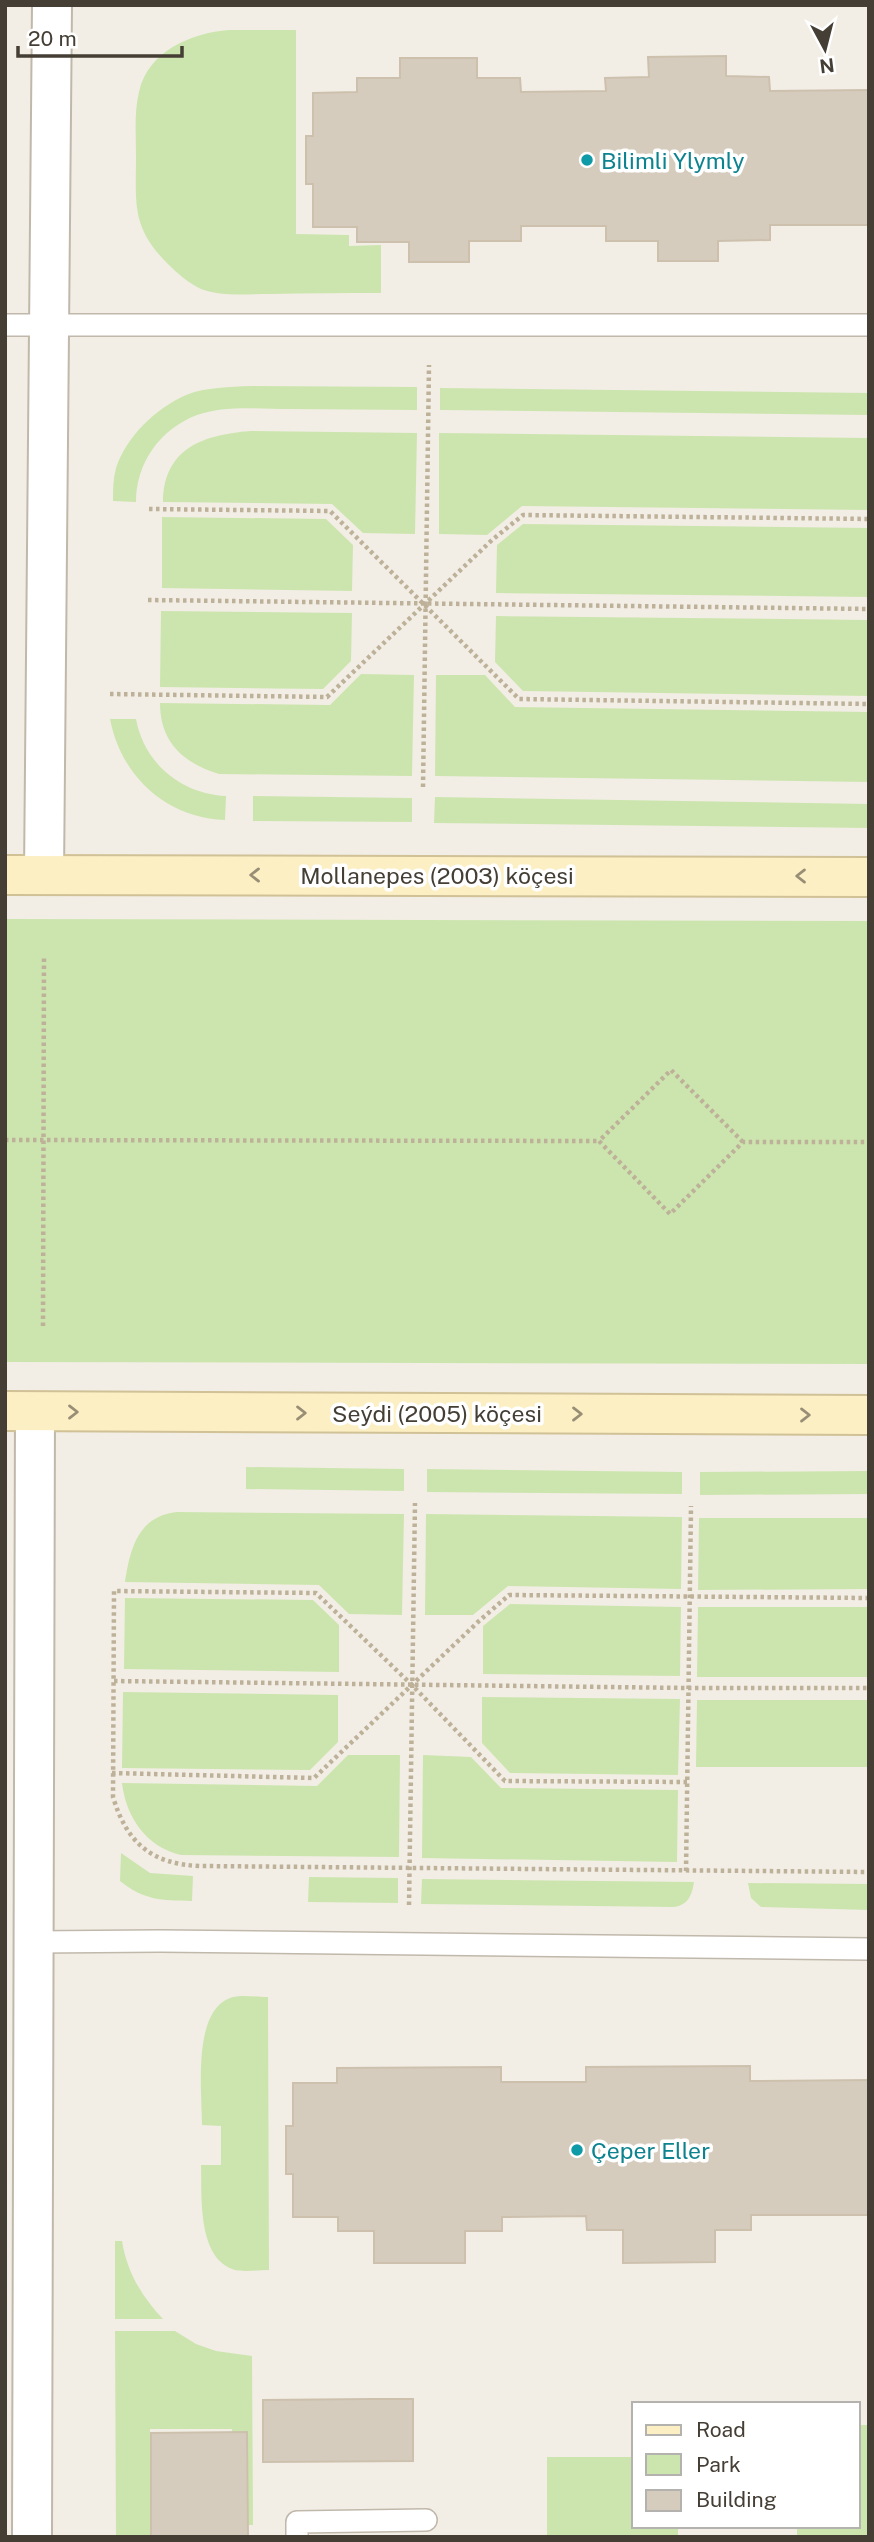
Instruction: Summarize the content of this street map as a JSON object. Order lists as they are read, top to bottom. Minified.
{"streets":{"street":["Mollanepes (2003) köçesi","Seýdi (2005) köçesi"]},"one_way":["Mollanepes (2003) köçesi","Seýdi (2005) köçesi"],"places":["Bilimli Ylymly","Çeper Eller"],"legend":["Road","Park","Building"],"scale_bar":"20 m","north":"bottom"}
